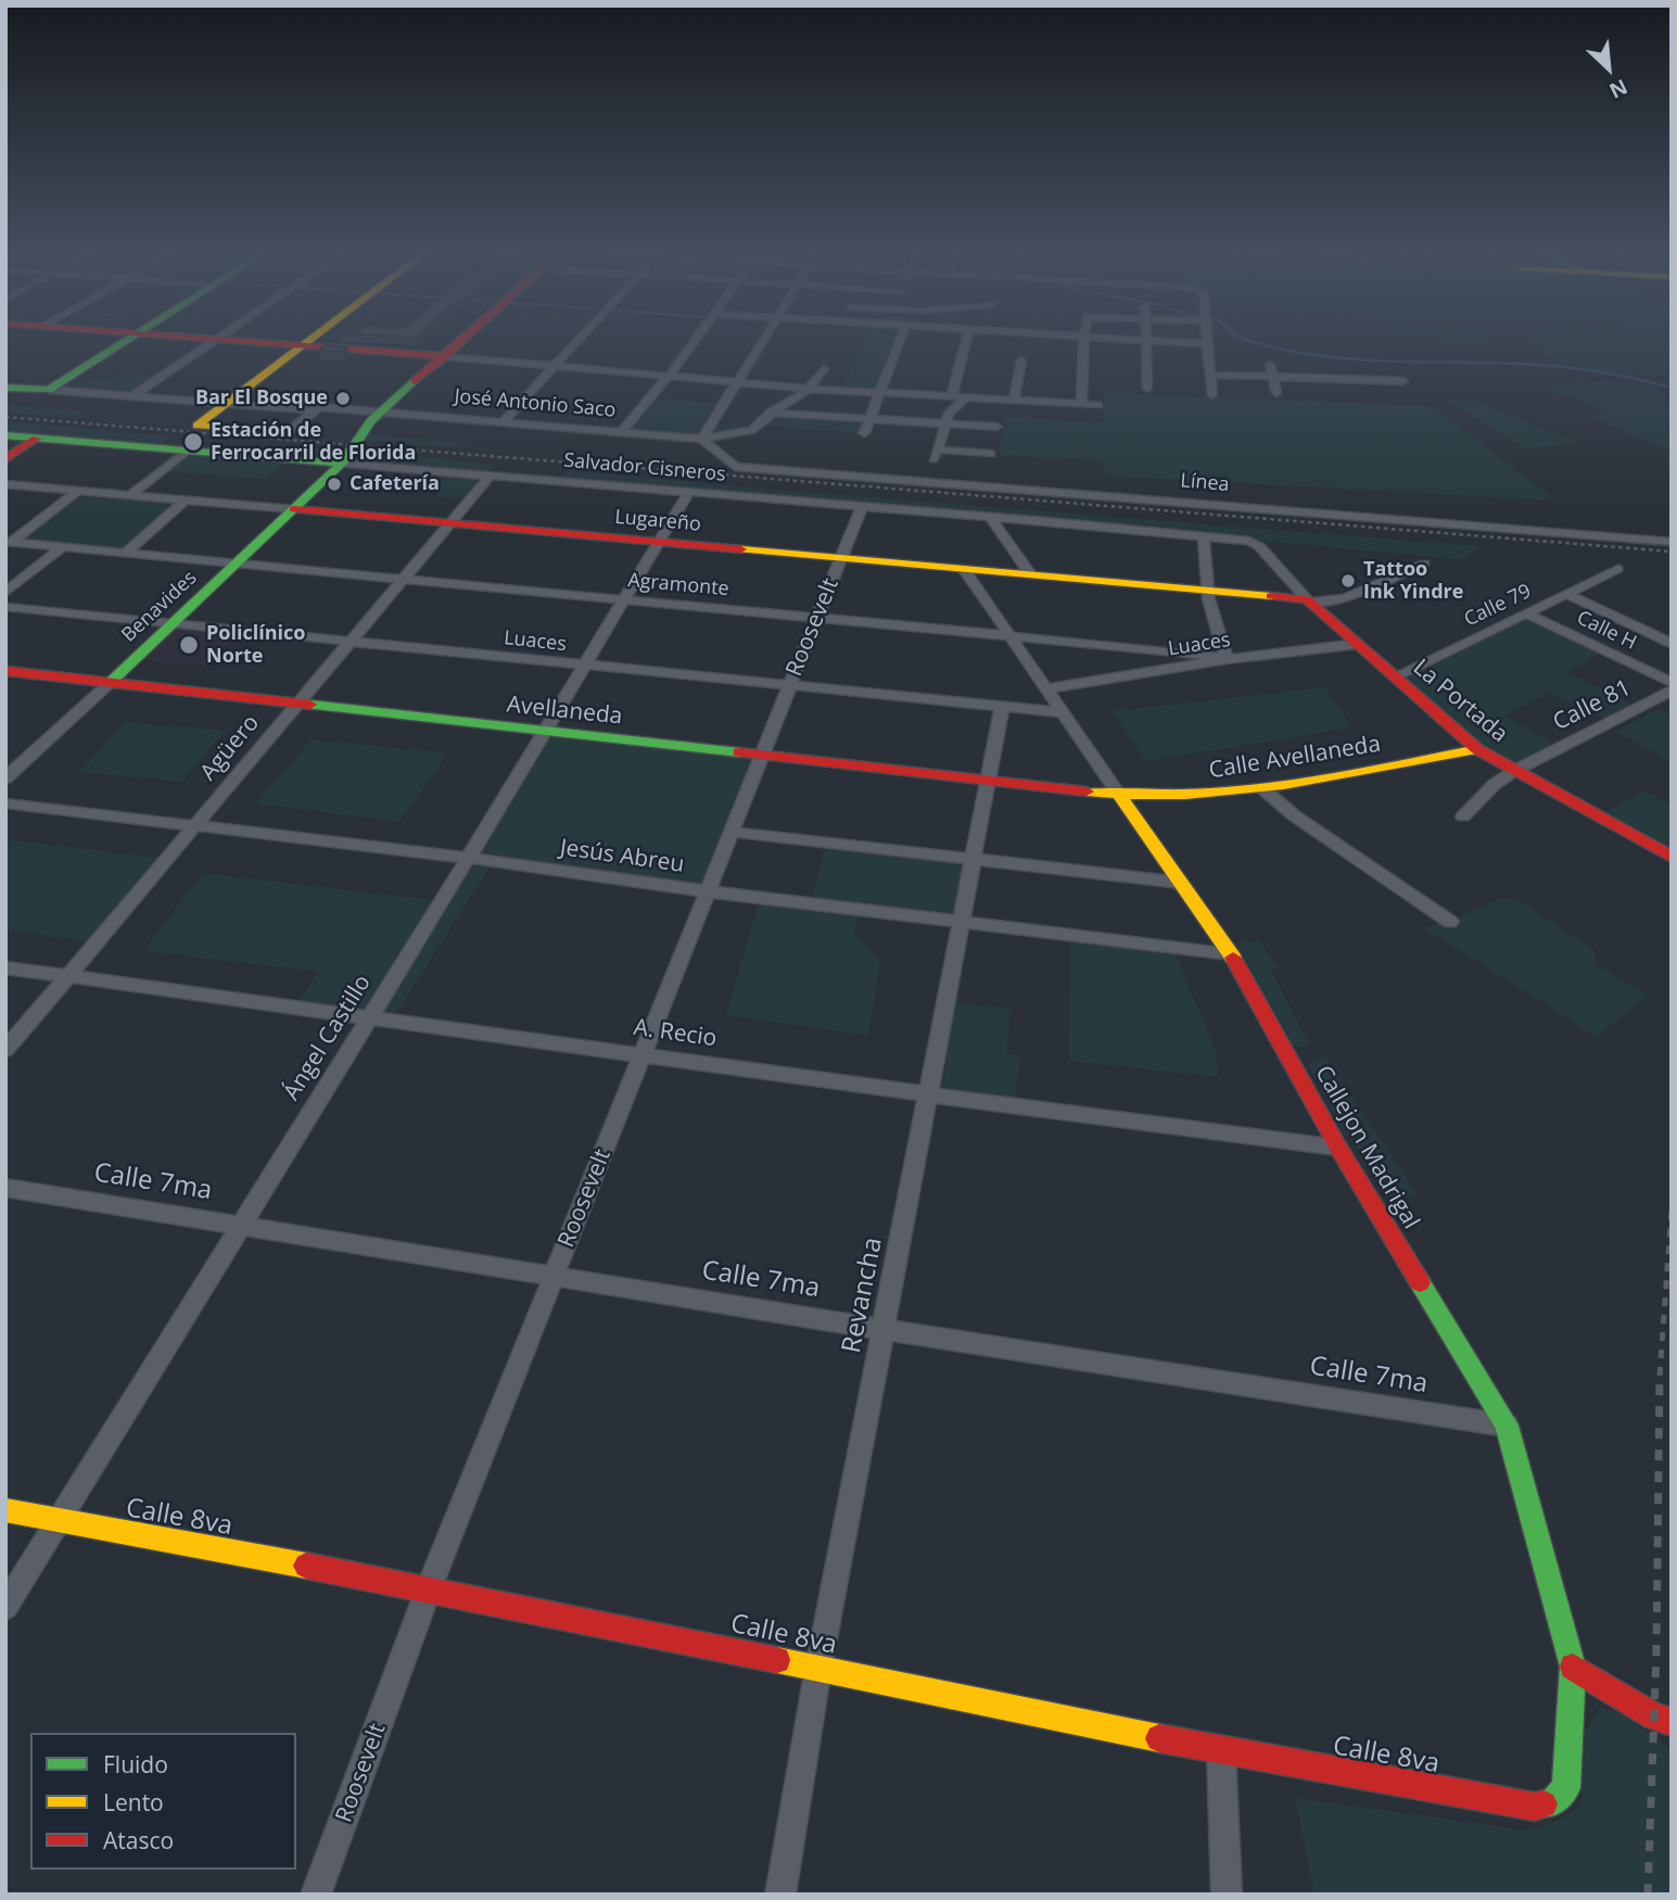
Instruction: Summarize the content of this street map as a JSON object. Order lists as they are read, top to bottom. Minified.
{"streets":{"main road":["José Antonio Saco","Salvador Cisneros","Lugareño","Benavides","La Portada","Avellaneda","Calle Avellaneda","Callejon Madrigal","Calle 8va"],"street":["Línea","Agramonte","Calle 79","Roosevelt","Calle H","Luaces","Calle 81","Agüero","Jesús Abreu","A. Recio","Ángel Castillo","Calle 7ma","Revancha"]},"crossings":[["José Antonio Saco","Línea"],["José Antonio Saco","Benavides"],["Salvador Cisneros","Benavides"],["Salvador Cisneros","Roosevelt"],["Salvador Cisneros","La Portada"],["Salvador Cisneros","Agüero"],["Salvador Cisneros","Ángel Castillo"],["Lugareño","Benavides"],["Lugareño","Roosevelt"],["Lugareño","La Portada"],["Lugareño","Agüero"],["Lugareño","Ángel Castillo"],["Lugareño","Callejon Madrigal"],["Agramonte","Benavides"],["Agramonte","Roosevelt"],["Agramonte","Luaces"],["Agramonte","Agüero"],["Agramonte","Ángel Castillo"],["Agramonte","Callejon Madrigal"],["Calle 79","Calle H"],["Calle 79","La Portada"],["Benavides","Luaces"],["Benavides","Avellaneda"],["Roosevelt","Luaces"],["Roosevelt","Avellaneda"],["Roosevelt","Jesús Abreu"],["Roosevelt","A. Recio"],["Roosevelt","Calle 7ma"],["Roosevelt","Calle 8va"],["Luaces","La Portada"],["Luaces","Agüero"],["Luaces","Ángel Castillo"],["Luaces","Callejon Madrigal"],["Luaces","Revancha"],["La Portada","Calle 81"],["La Portada","Calle Avellaneda"],["Avellaneda","Agüero"],["Avellaneda","Calle Avellaneda"],["Avellaneda","Ángel Castillo"],["Avellaneda","Callejon Madrigal"],["Avellaneda","Revancha"],["Agüero","Jesús Abreu"],["Agüero","A. Recio"],["Calle Avellaneda","Callejon Madrigal"],["Jesús Abreu","Ángel Castillo"],["Jesús Abreu","Callejon Madrigal"],["Jesús Abreu","Revancha"],["A. Recio","Ángel Castillo"],["A. Recio","Callejon Madrigal"],["A. Recio","Revancha"],["Ángel Castillo","Calle 7ma"],["Ángel Castillo","Calle 8va"],["Callejon Madrigal","Calle 7ma"],["Callejon Madrigal","Calle 8va"],["Calle 7ma","Revancha"],["Revancha","Calle 8va"]],"places":["Bar El Bosque","Estación de Ferrocarril de Florida","Cafetería","Tattoo Ink Yindre","Policlínico Norte"],"legend":["Fluido","Lento","Atasco"],"north":"bottom right"}
